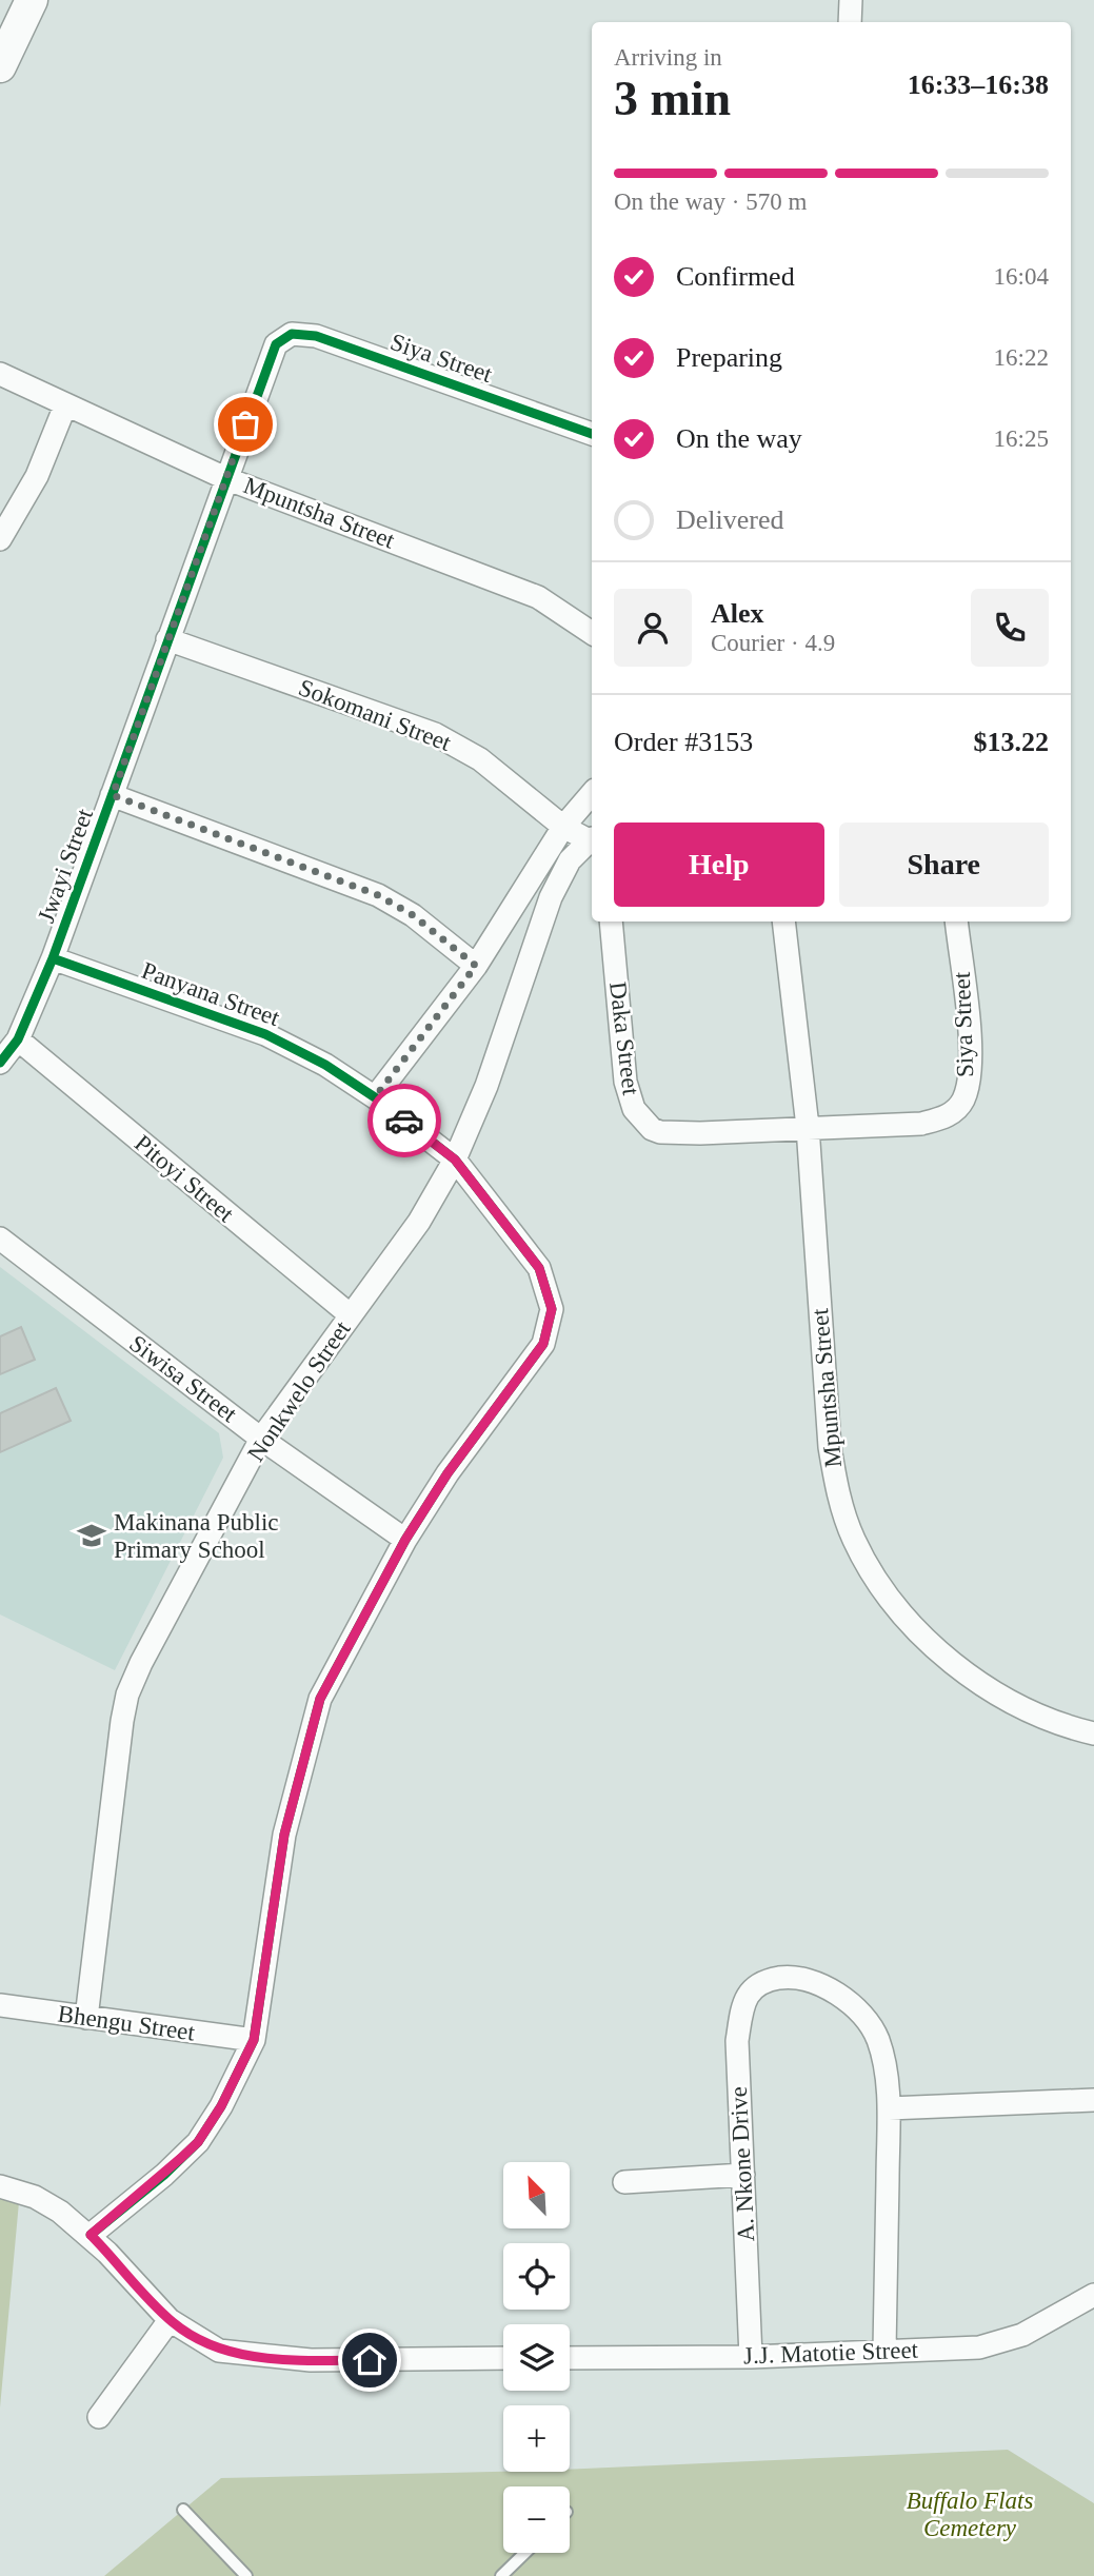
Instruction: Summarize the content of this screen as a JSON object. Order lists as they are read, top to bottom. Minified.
{"streets":{"street":["Siya Street","Mpuntsha Street","Sokomani Street","Jwayi Street","Panyana Street","Daka Street","Pitoyi Street","Siwisa Street","Nonkwelo Street","Bhengu Street","A. Nkone Drive","J.J. Matotie Street"]},"crossings":[["Siya Street","Mpuntsha Street"],["Siya Street","Jwayi Street"],["Siya Street","Daka Street"],["Mpuntsha Street","Jwayi Street"],["Mpuntsha Street","Daka Street"],["Sokomani Street","Jwayi Street"],["Jwayi Street","Panyana Street"],["Jwayi Street","Pitoyi Street"],["Panyana Street","Siwisa Street"],["Panyana Street","Nonkwelo Street"],["Panyana Street","Bhengu Street"],["Pitoyi Street","Nonkwelo Street"],["Siwisa Street","Nonkwelo Street"],["Nonkwelo Street","Bhengu Street"],["A. Nkone Drive","J.J. Matotie Street"]],"parks":["Buffalo Flats Cemetery"],"places":{"school or university":["Makinana Public Primary School"]},"north":"top left","page":{"heading":["3 min","Arriving in","16:33–16:38"],"panel":["Alex","Courier · 4.9","Order #3153","$13.22"],"bar":"On the way · 570 m","list":[["Confirmed","16:04"],["Preparing","16:22"],["On the way","16:25"],"Delivered"],"buttons":["Help","Share"],"map_buttons":["+","−"]}}
